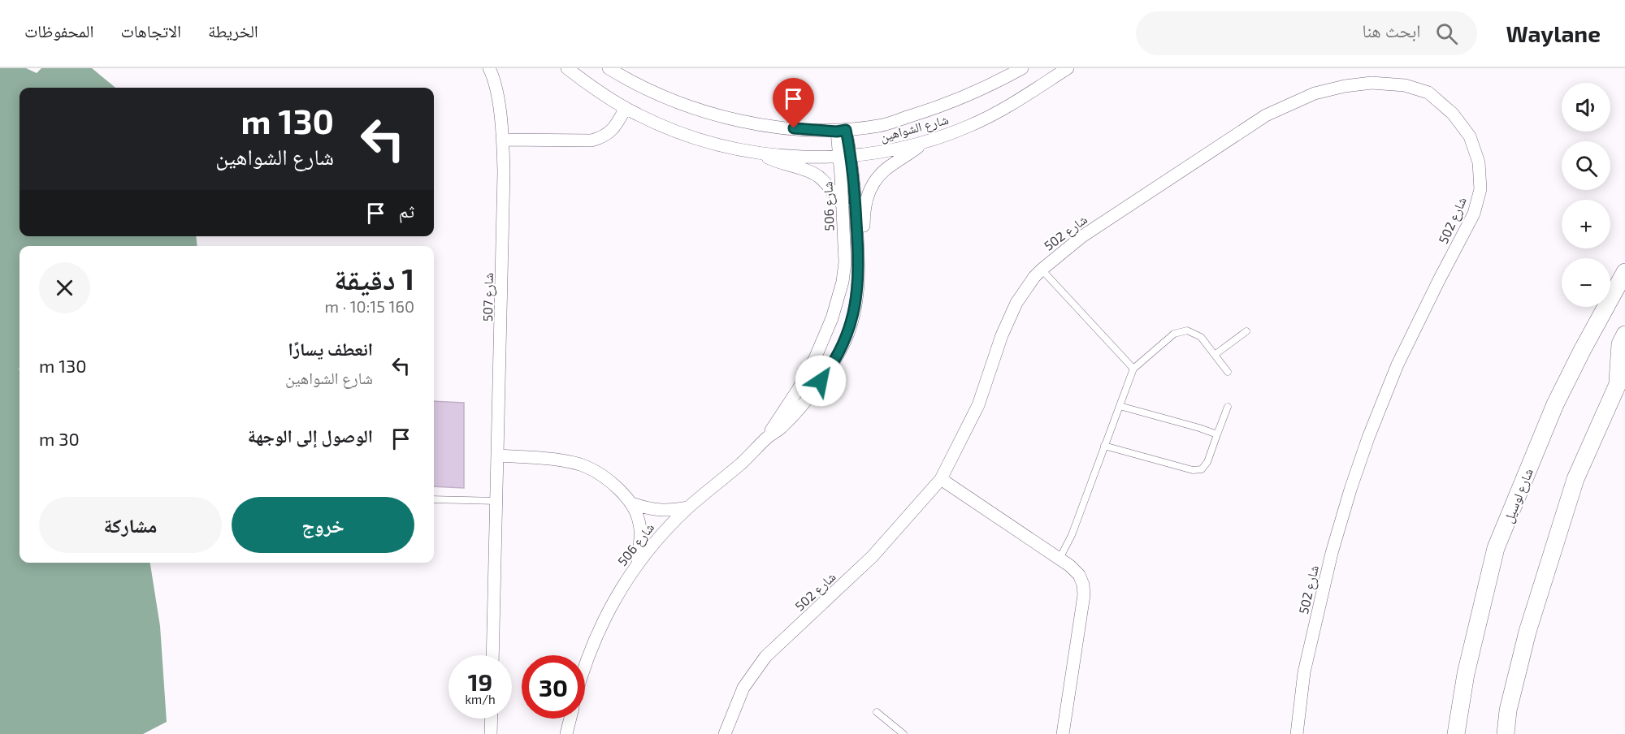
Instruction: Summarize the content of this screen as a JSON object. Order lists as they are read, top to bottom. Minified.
{"streets":{"street":["شارع الشواهين","شارع 506","شارع 502","شارع 507","شارع لوسيل"]},"crossings":[["شارع الشواهين","شارع 506"]],"page":{"header":"Waylane","search":"ابحث هنا","nav":["الخريطة","الاتجاهات","المحفوظات"],"map_buttons":["+","−"],"turn":["130 m","شارع الشواهين"],"then":"ثم","heading":["1 دقيقة","160 m · 10:15"],"list":[{"name":"انعطف يسارًا","note":"شارع الشواهين","value":"130 m"},{"name":"الوصول إلى الوجهة","value":"30 m"}],"buttons":["خروج","مشاركة"],"speed":"19 km/h","limit":"30"}}
